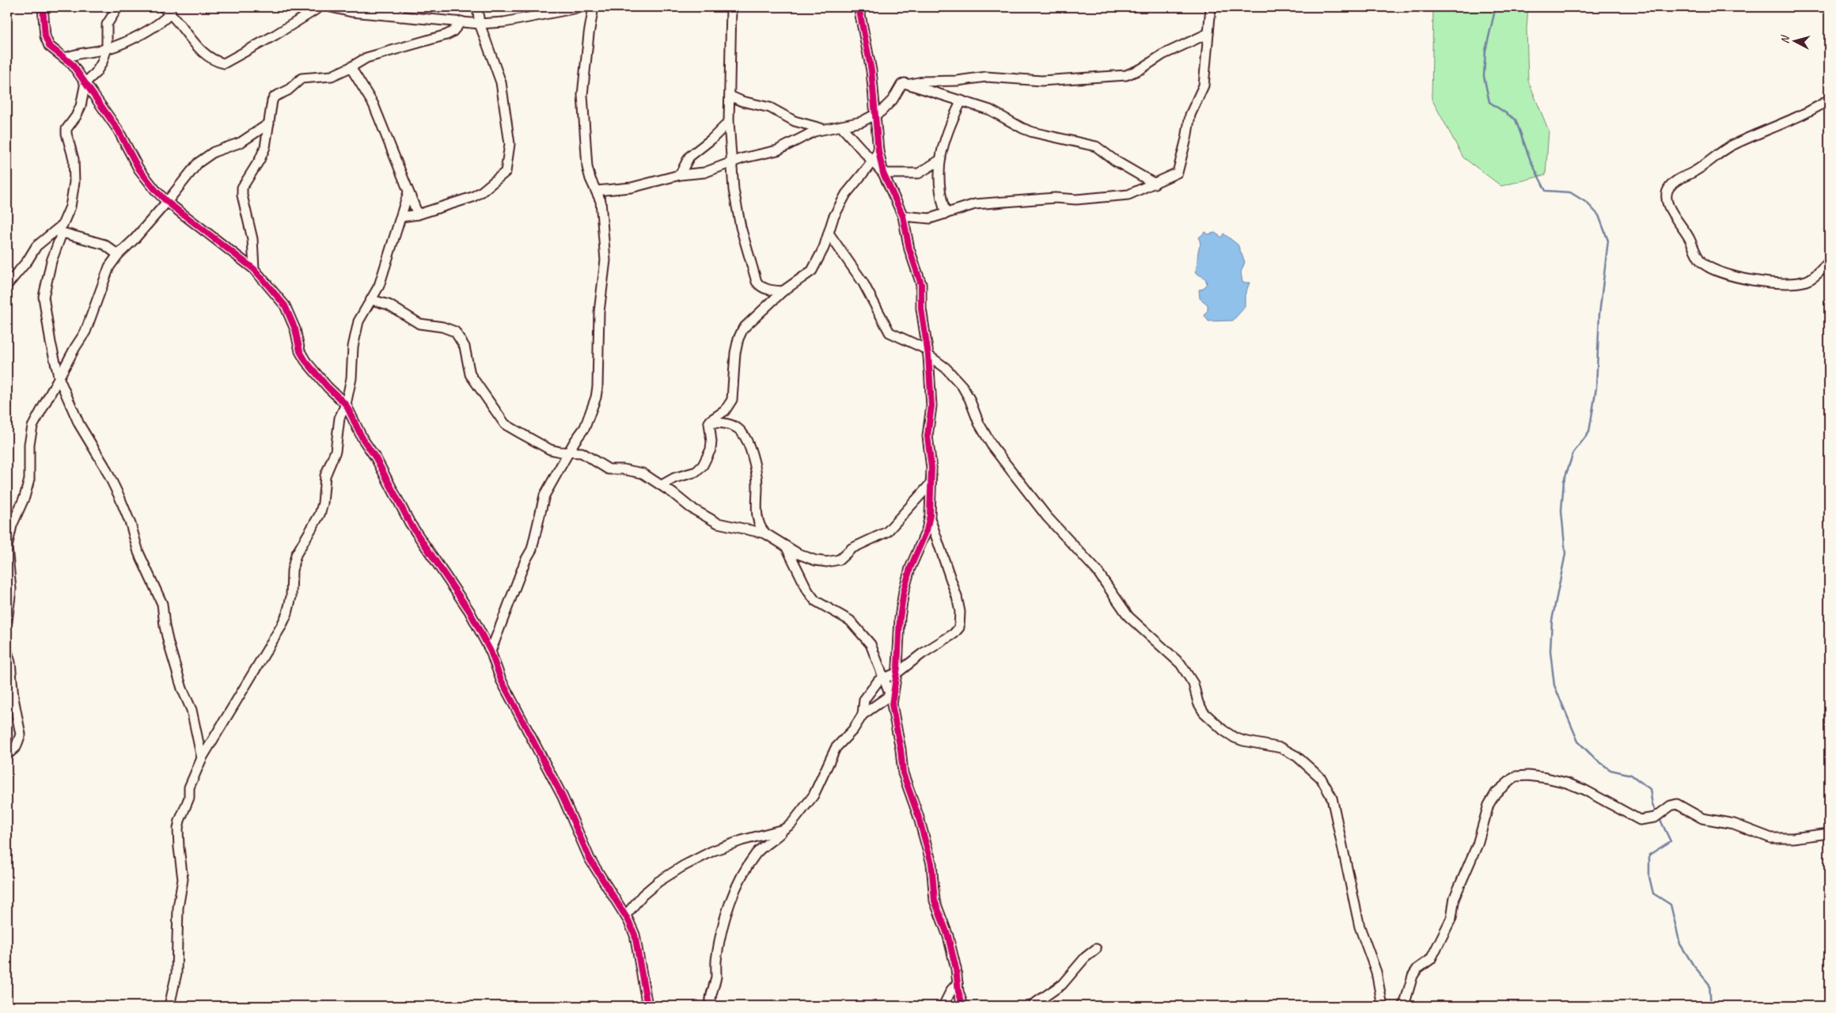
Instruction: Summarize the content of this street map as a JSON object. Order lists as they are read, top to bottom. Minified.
{"north":"left"}
